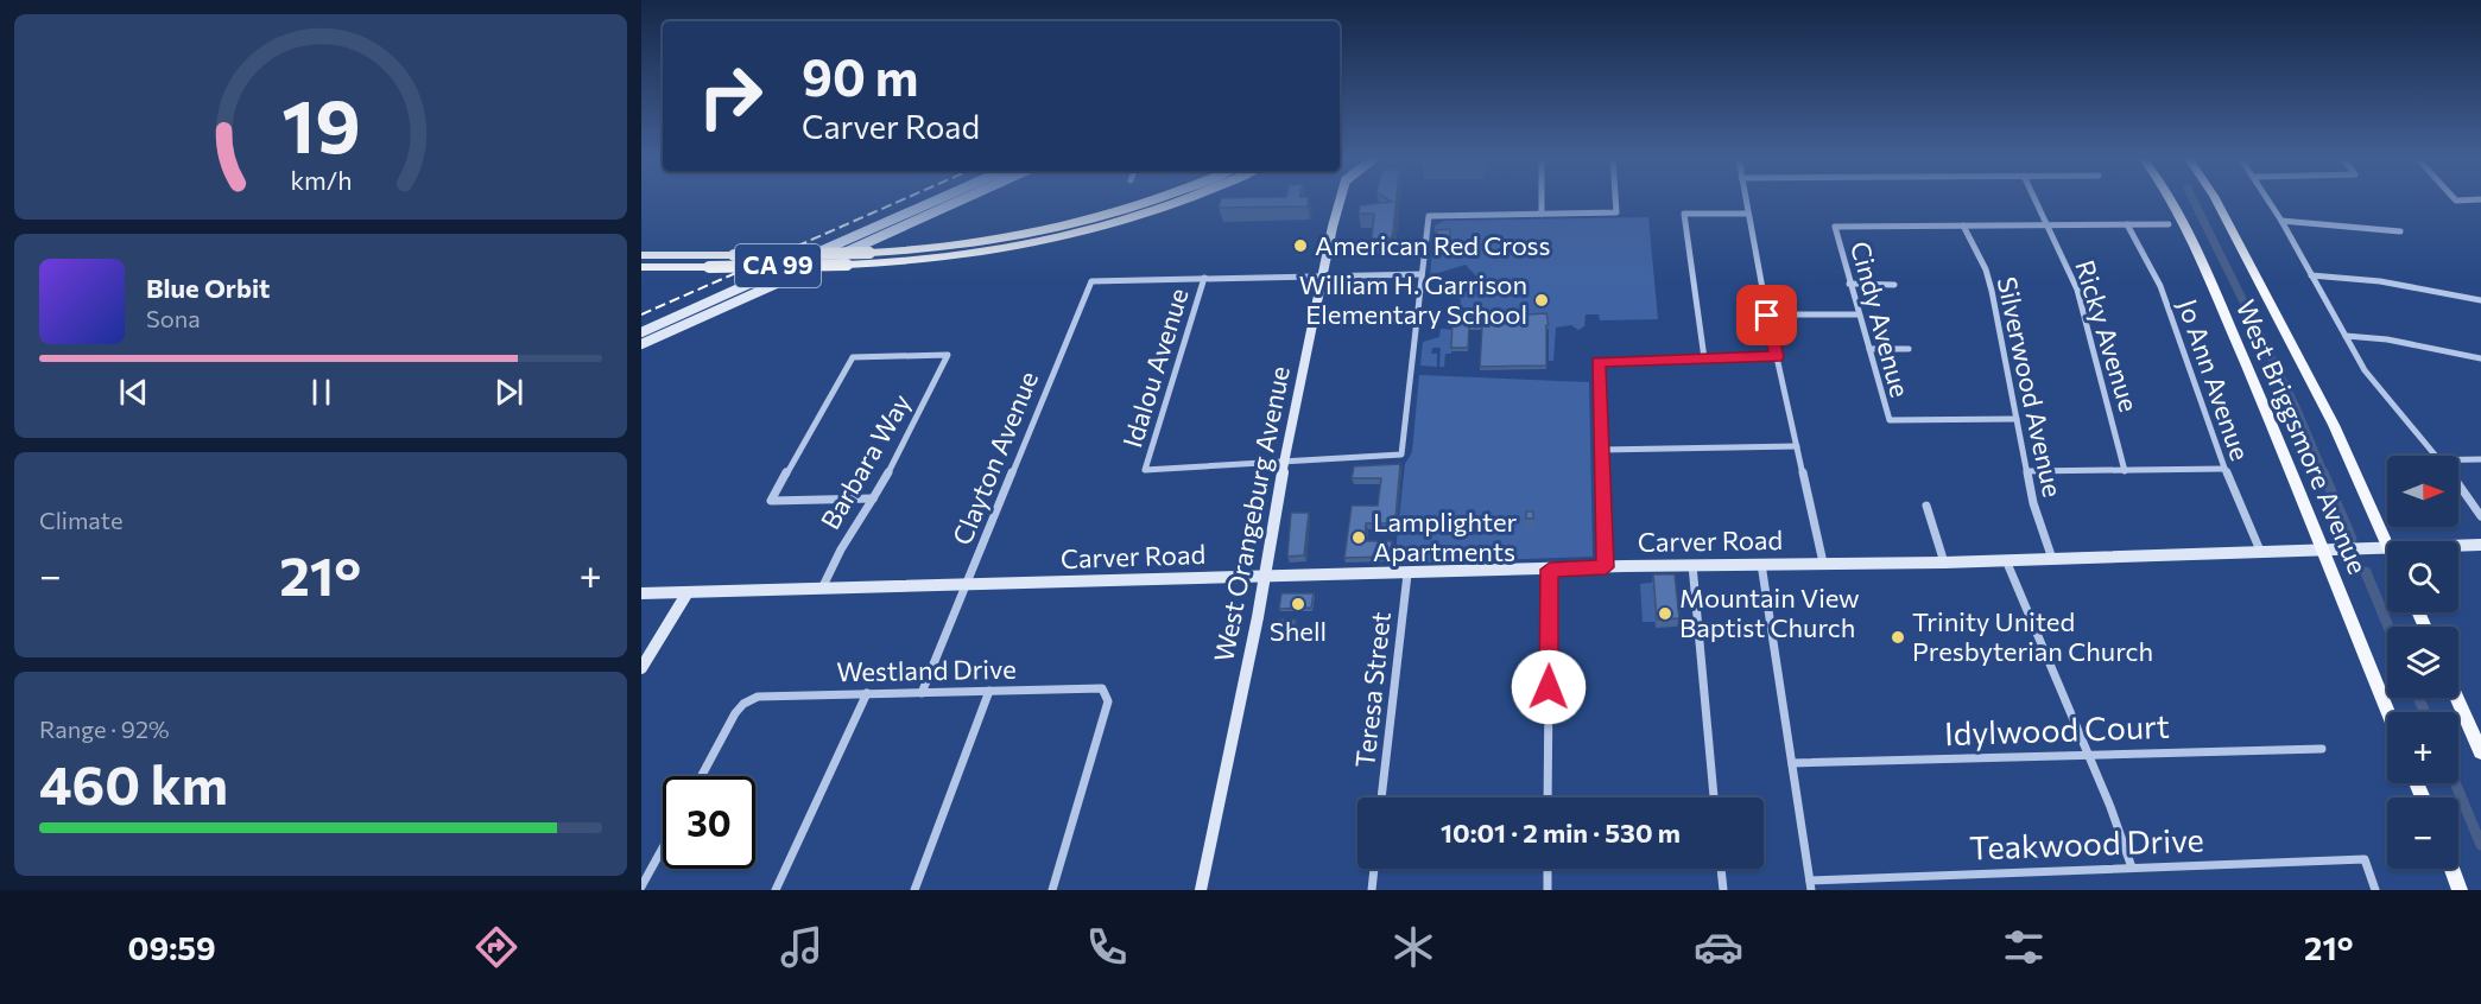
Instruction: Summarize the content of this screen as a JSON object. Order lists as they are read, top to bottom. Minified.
{"streets":{"highway":["CA 99"],"main road":["West Briggsmore Avenue"],"street":["Cindy Avenue","Ricky Avenue","Idalou Avenue","Jo Ann Avenue","Silverwood Avenue","Clayton Avenue","Barbara Way","West Orangeburg Avenue","Carver Road","Westland Drive","Teresa Street","Idylwood Court","Teakwood Drive"]},"crossings":[["Cindy Avenue","Silverwood Avenue"],["Idalou Avenue","Clayton Avenue"],["Idalou Avenue","West Orangeburg Avenue"],["Jo Ann Avenue","Carver Road"],["Silverwood Avenue","Carver Road"],["West Briggsmore Avenue","Carver Road"],["Clayton Avenue","Carver Road"],["Clayton Avenue","Westland Drive"],["Barbara Way","Carver Road"],["West Orangeburg Avenue","Carver Road"],["Carver Road","Teresa Street"]],"places":["American Red Cross","William H. Garrison Elementary School","Lamplighter Apartments","Shell","Mountain View Baptist Church","Trinity United Presbyterian Church"],"north":"right","page":{"turn":["90 m","Carver Road"],"song":["Blue Orbit","Sona"],"tile":["Climate",["Range · 92%","460 km"]],"map_buttons":["+","−"],"heat":["−","21°","+"],"limit":"30","trip":"10:01 · 2 min · 530 m","tabs":["09:59","21°"],"gauge":["19","km/h"]}}
